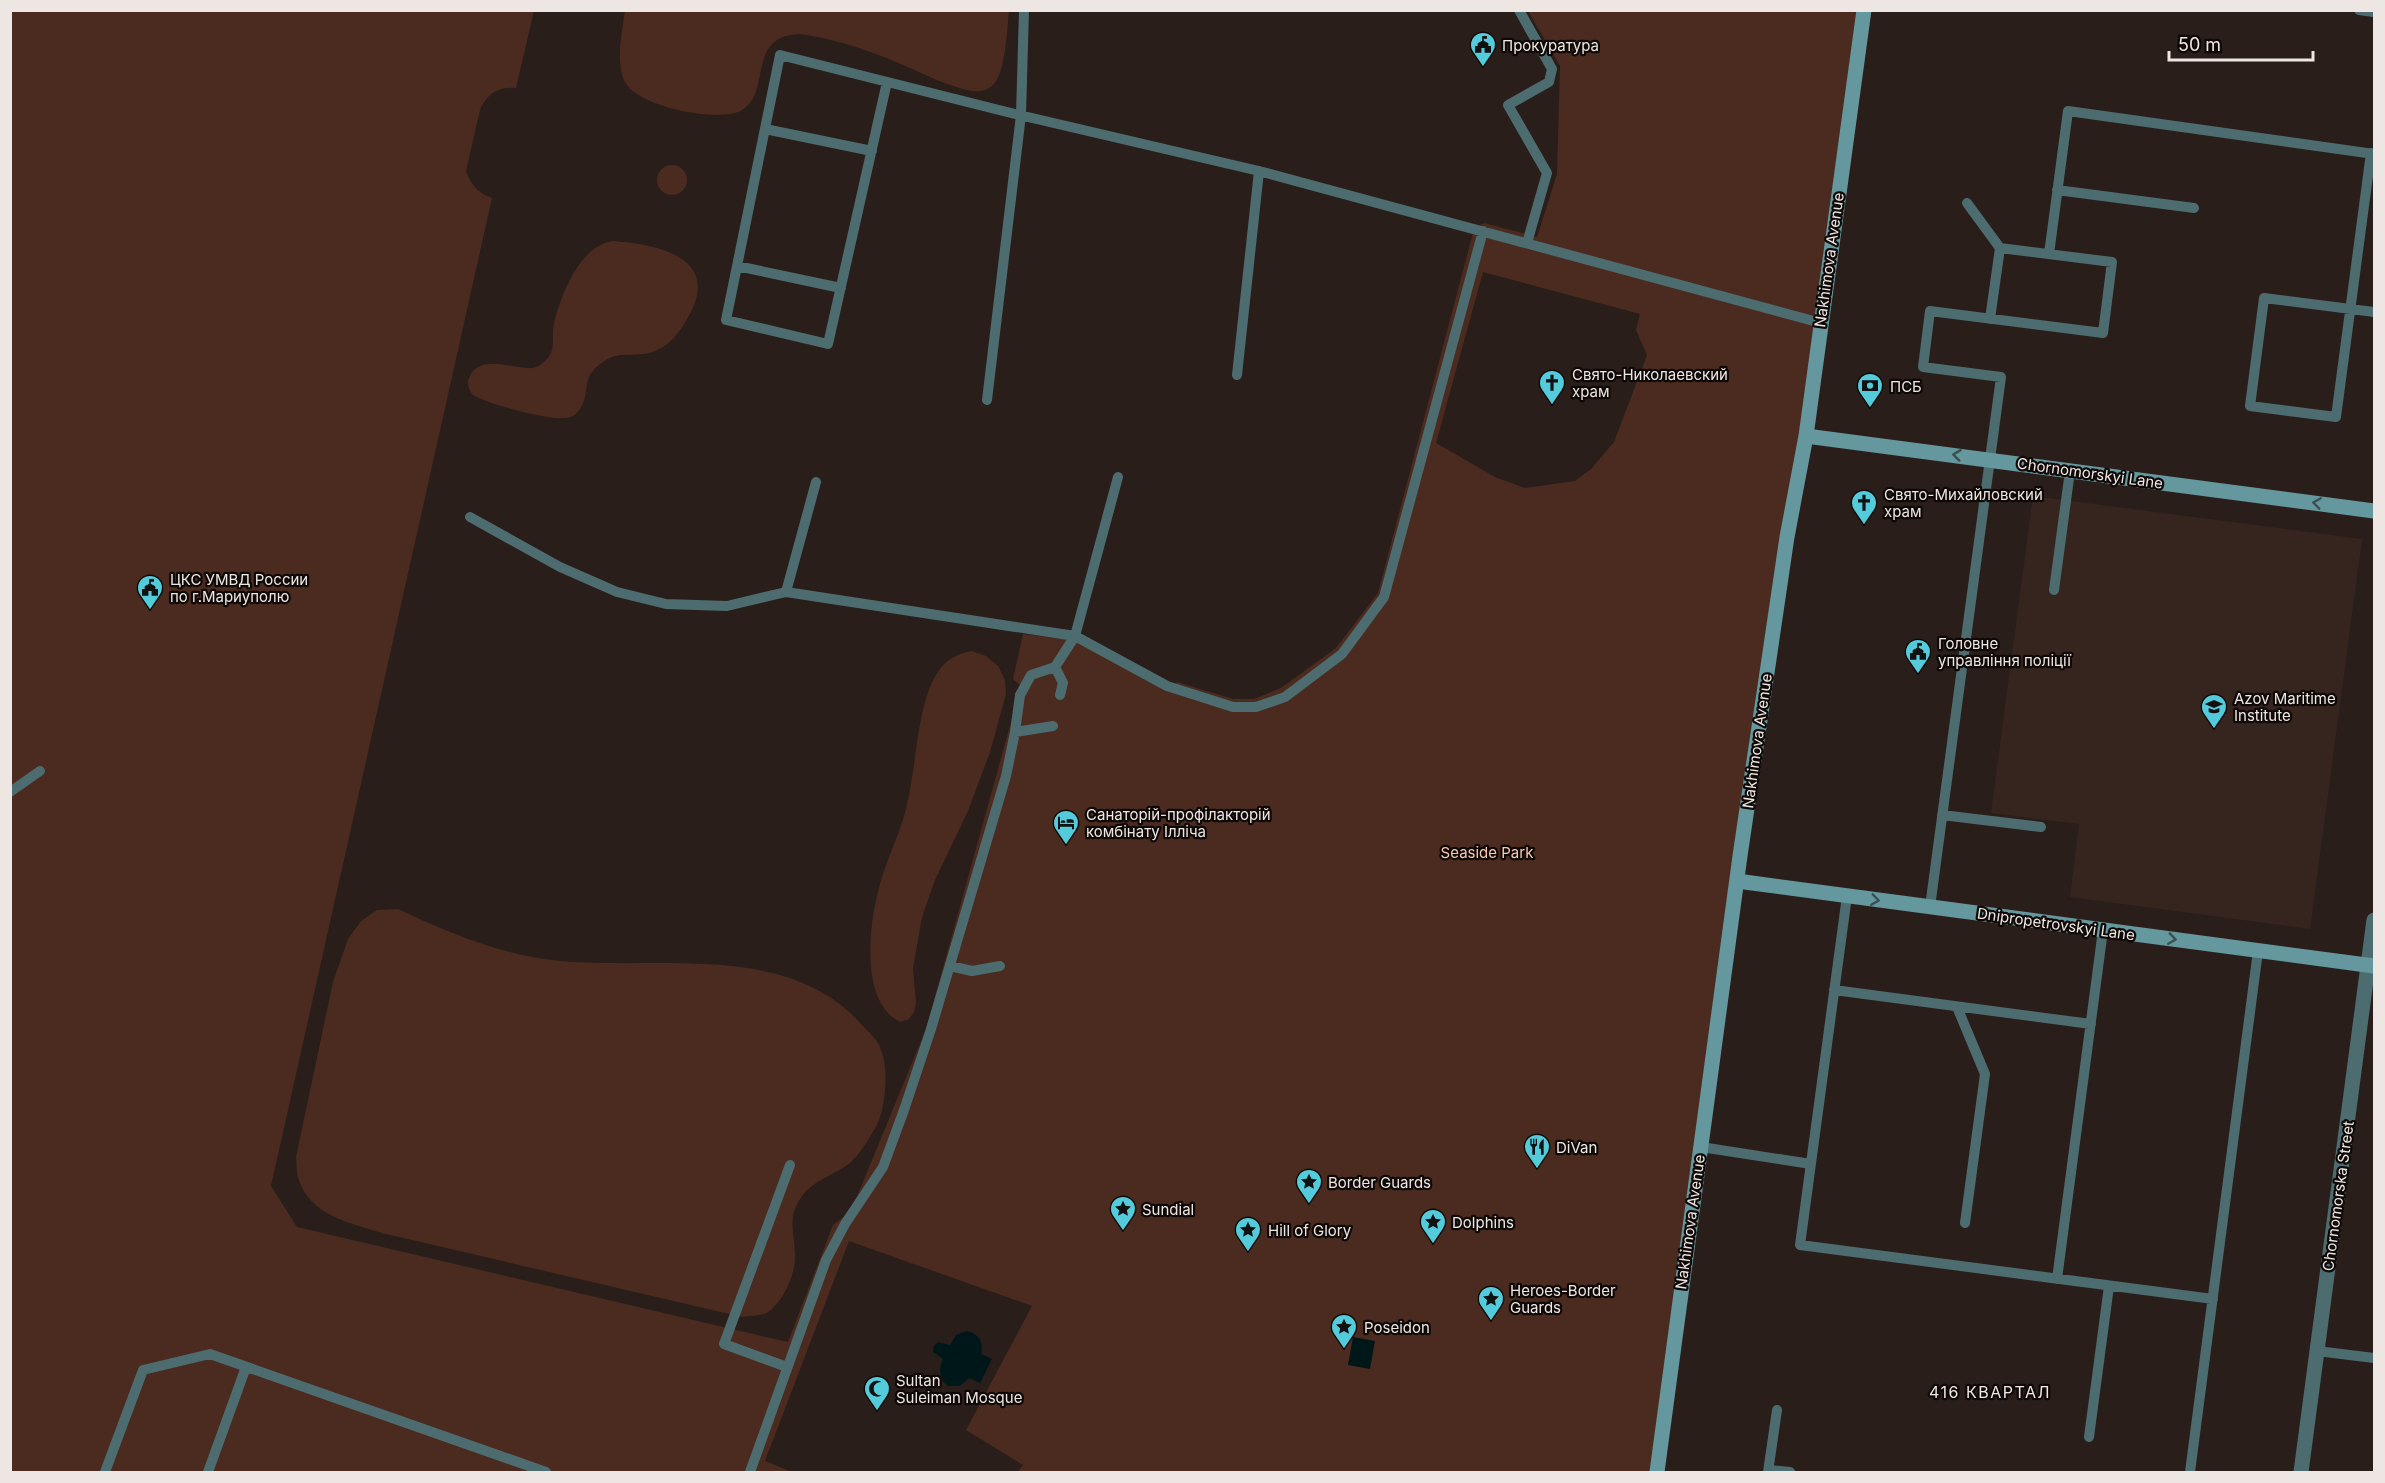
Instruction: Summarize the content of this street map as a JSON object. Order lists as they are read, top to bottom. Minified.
{"streets":{"main road":["Nakhimova Avenue","Chornomorskyi Lane","Dnipropetrovskyi Lane"],"street":["Chornomorska Street"]},"crossings":[["Nakhimova Avenue","Chornomorskyi Lane"],["Nakhimova Avenue","Dnipropetrovskyi Lane"],["Dnipropetrovskyi Lane","Chornomorska Street"]],"one_way":["Chornomorskyi Lane","Dnipropetrovskyi Lane"],"districts":["416 КВАРТАЛ"],"parks":["Seaside Park"],"places":{"public building":["Прокуратура","ЦКС УМВД России по г.Мариуполю","Головне управління поліції"],"church":["Свято-Николаевский храм","Свято-Михайловский храм"],"bank":["ПСБ"],"school or university":["Azov Maritime Institute"],"hotel":["Санаторій-профілакторій комбінату Ілліча"],"restaurant":["DiVan"],"place":["Border Guards","Sundial","Dolphins","Hill of Glory","Heroes-Border Guards","Poseidon"],"mosque":["Sultan Suleiman Mosque"]},"scale_bar":"50 m"}
